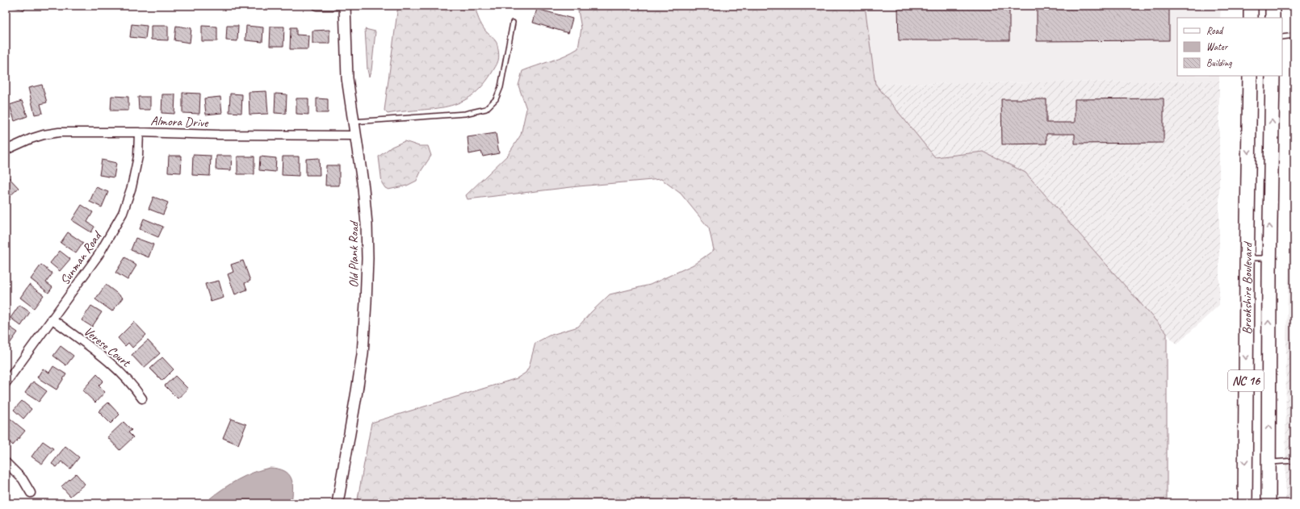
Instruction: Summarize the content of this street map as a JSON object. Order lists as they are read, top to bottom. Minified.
{"streets":{"highway":["Brookshire Boulevard","NC 16"],"street":["Almora Drive","Old Plank Road","Sunman Road","Verese Court"]},"crossings":[["Almora Drive","Old Plank Road"],["Almora Drive","Sunman Road"],["Sunman Road","Verese Court"]],"legend":["Road","Water","Building"]}
